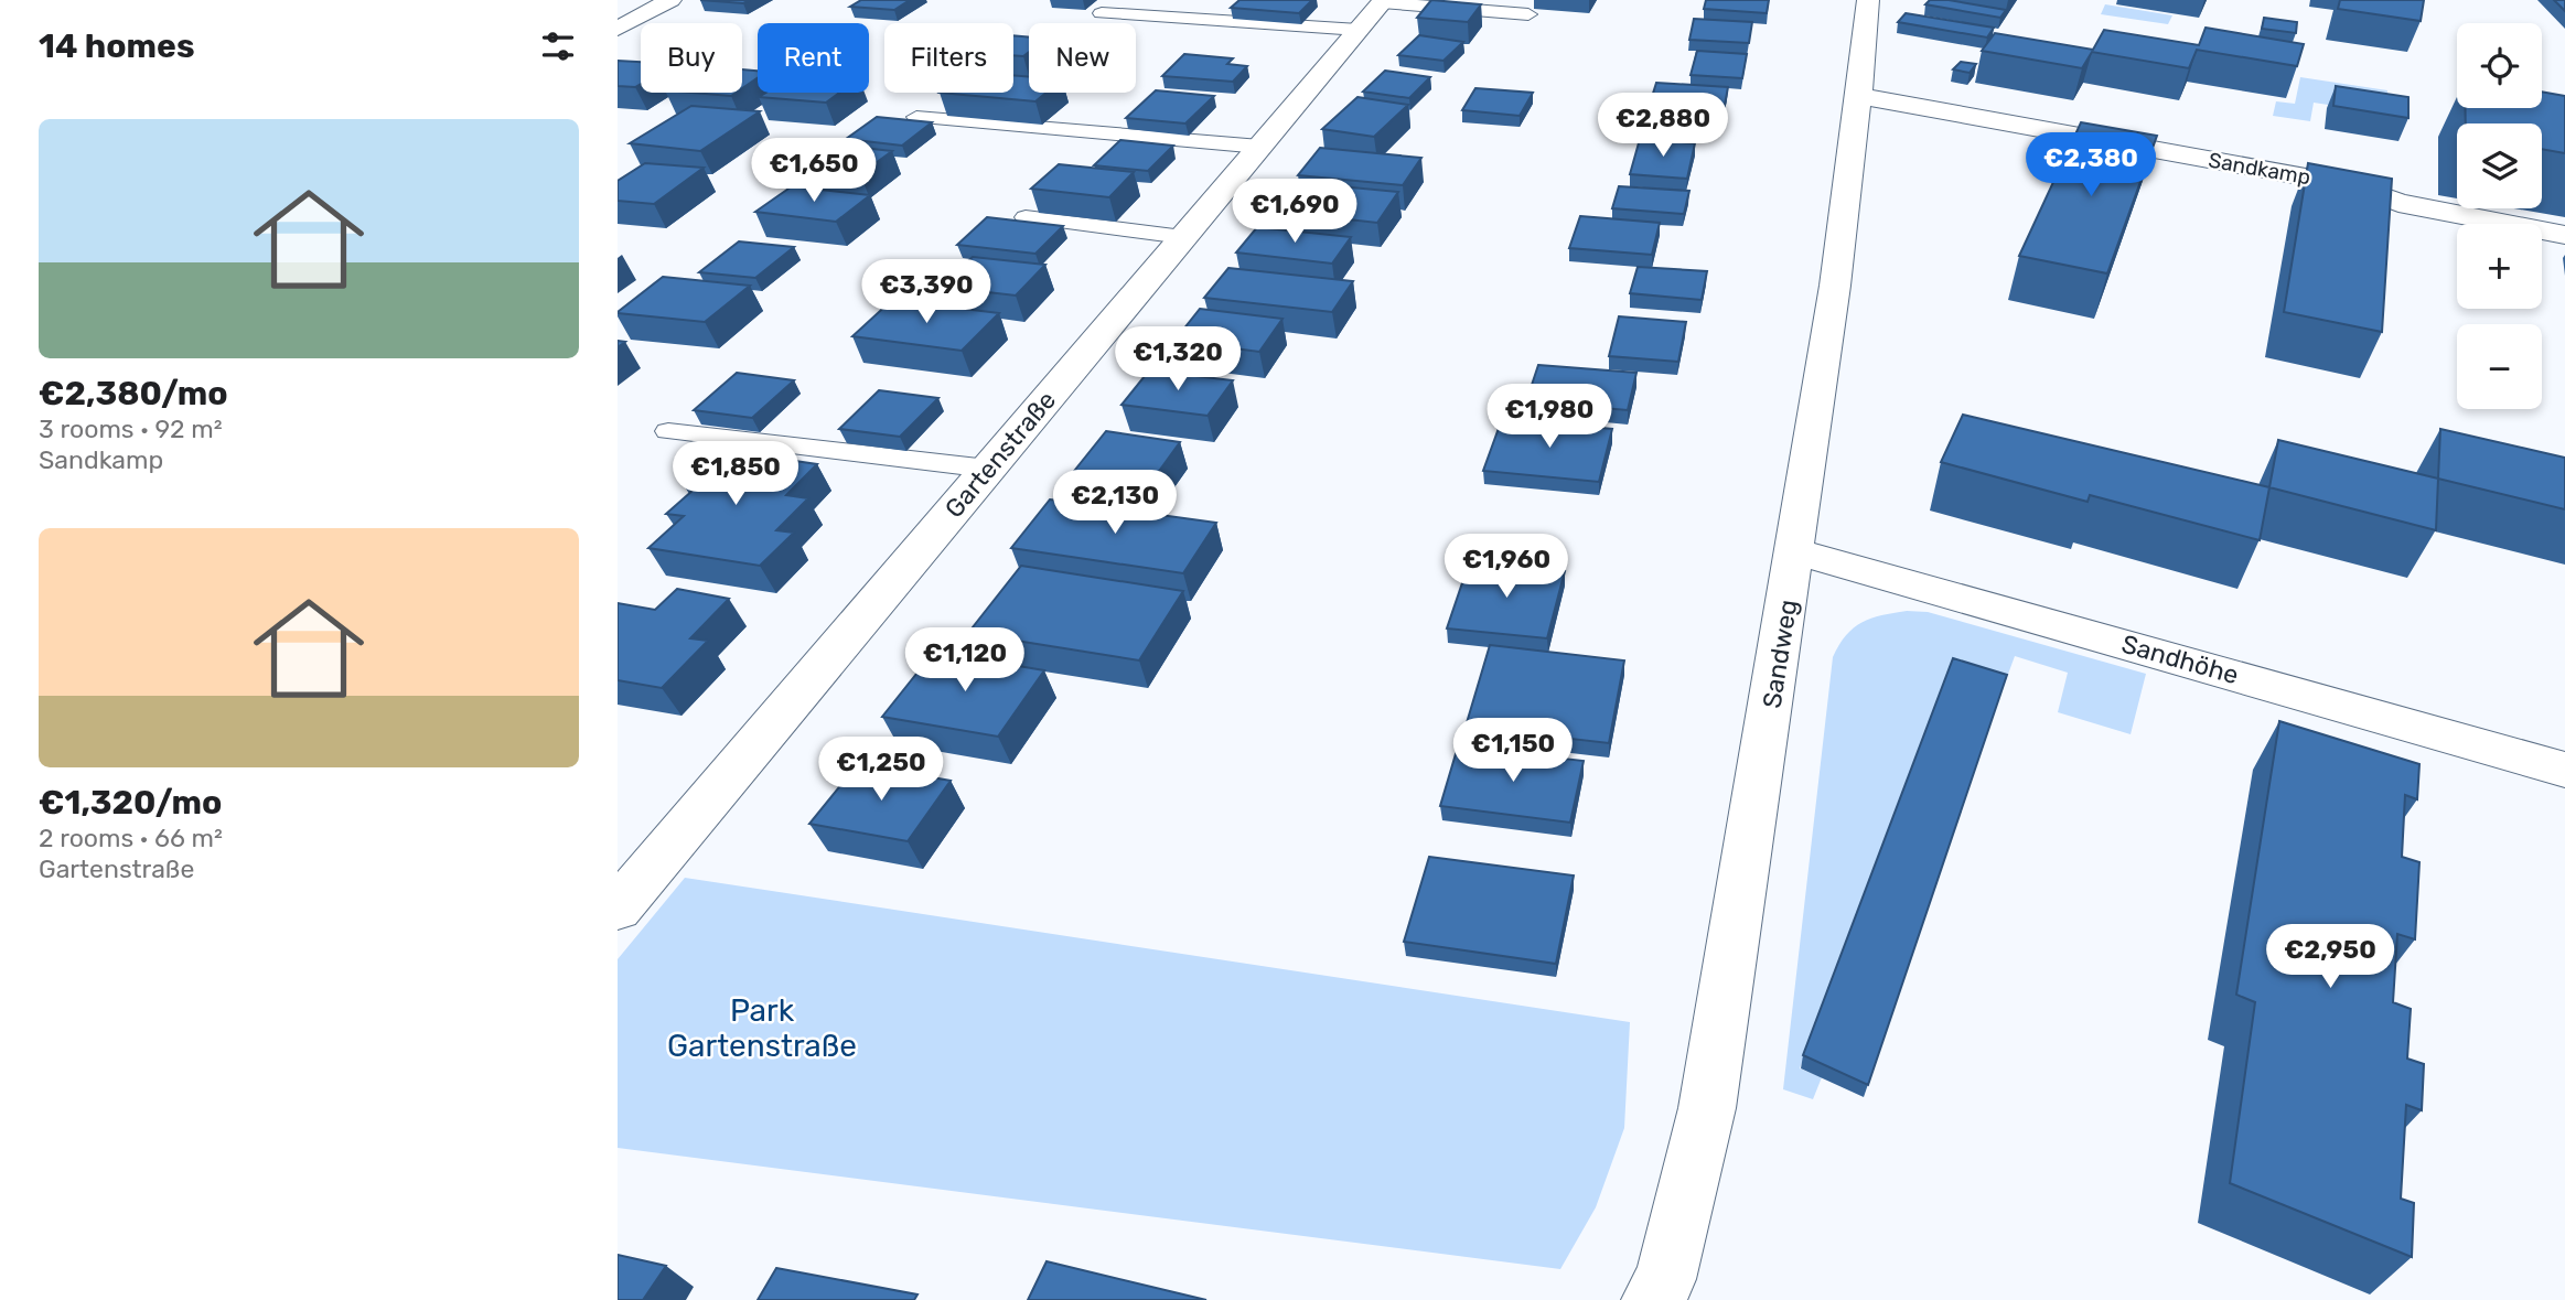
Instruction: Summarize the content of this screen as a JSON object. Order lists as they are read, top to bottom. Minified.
{"streets":{"street":["Sandkamp","Gartenstraße","Sandweg","Sandhöhe"]},"crossings":[["Sandkamp","Sandweg"],["Sandweg","Sandhöhe"]],"parks":["Park Gartenstraße"],"page":{"heading":"14 homes","map_buttons":["+","−"],"chip":["Buy","Rent","Filters","New"],"list":[{"name":"€2,380/mo","note":"3 rooms · 92 m² · Sandkamp"},{"name":"€1,320/mo","note":"2 rooms · 66 m² · Gartenstraße"}],"price":["€2,880","€2,380","€1,650","€1,690","€3,390","€1,320","€1,980","€1,850","€2,130","€1,960","€1,120","€1,150","€1,250","€2,950"]}}
